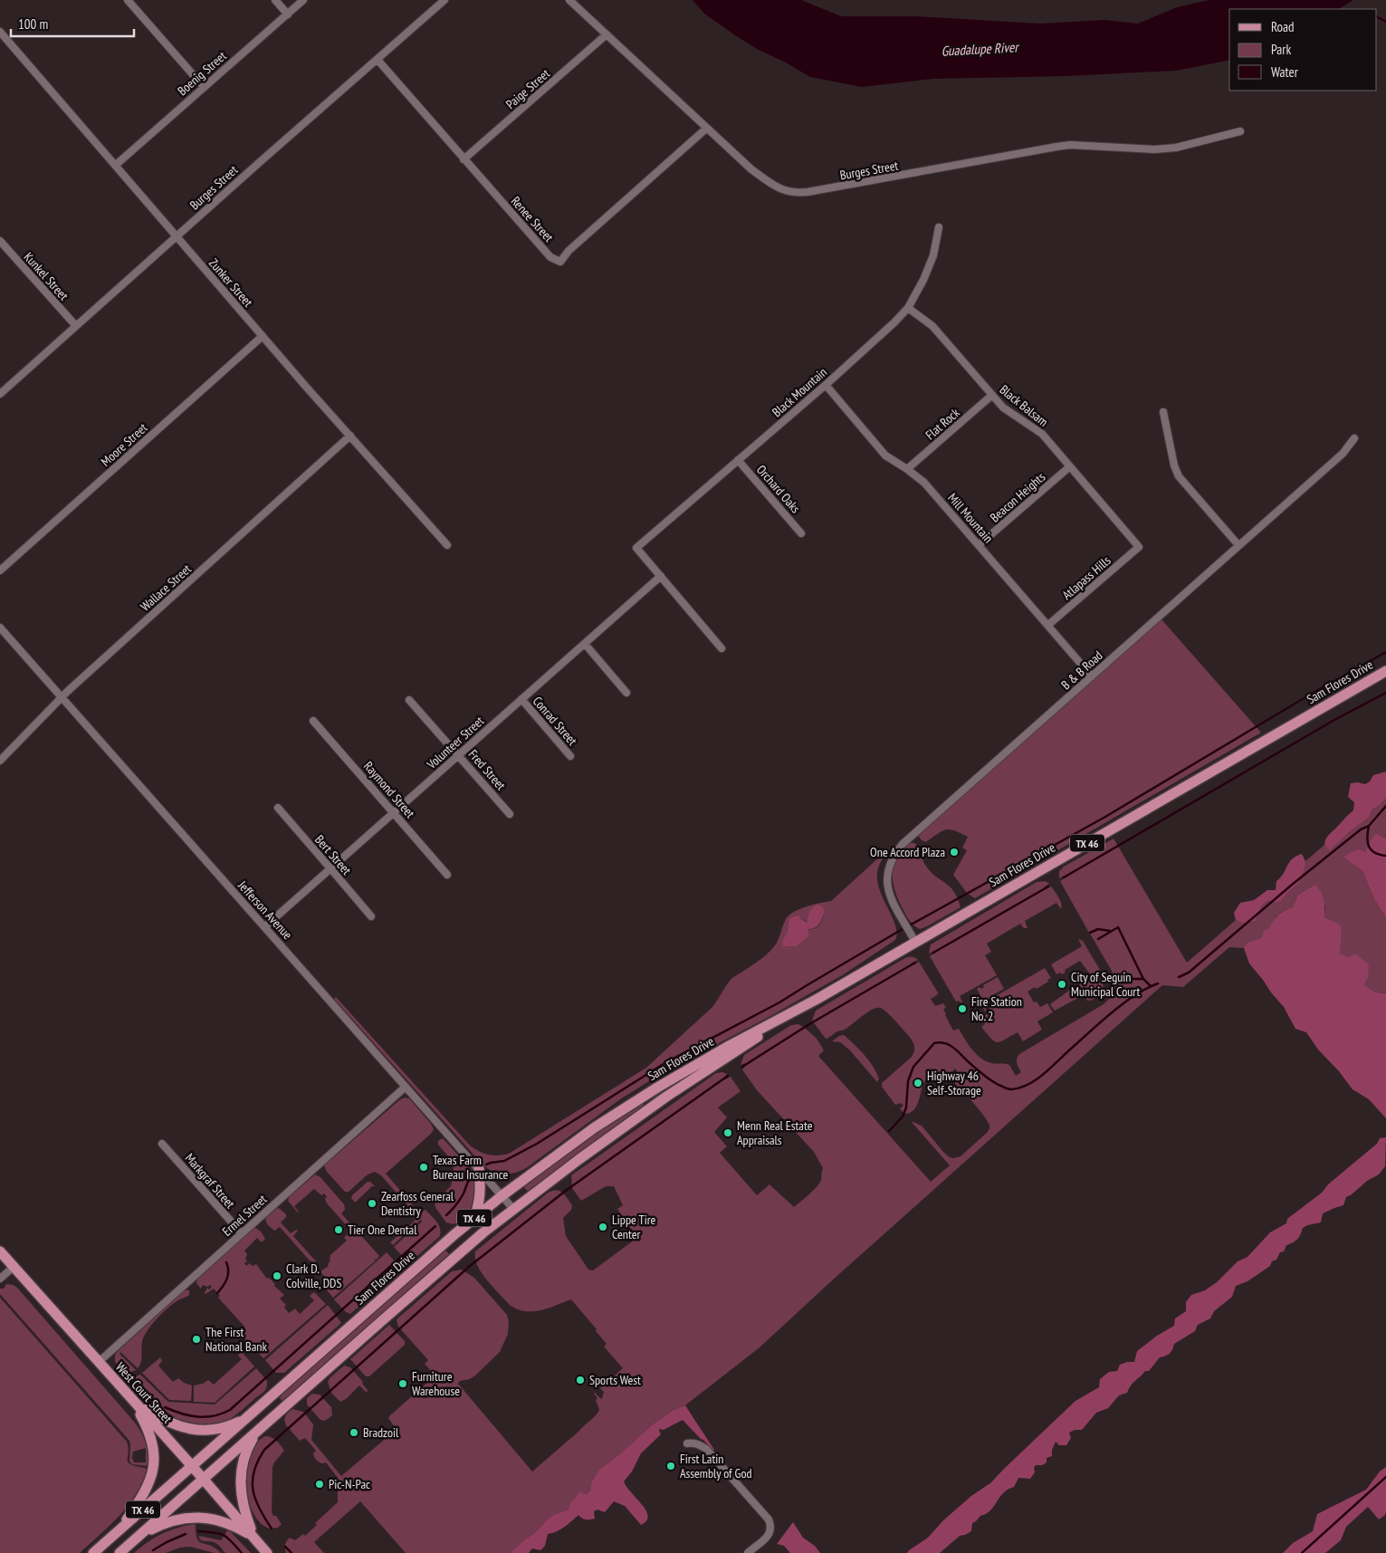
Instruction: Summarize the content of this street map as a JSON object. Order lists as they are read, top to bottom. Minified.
{"streets":{"main road":["Sam Flores Drive","TX 46","West Court Street"],"street":["Boenig Street","Paige Street","Burges Street","Renee Street","Kunkel Street","Zunker Street","Black Mountain","Black Balsam","Flat Rock","Moore Street","Orchard Oaks","Beacon Heights","Mill Mountain","Atlapass Hills","Wallace Street","B & B Road","Conrad Street","Volunteer Street","Fred Street","Raymond Street","Bert Street","Jefferson Avenue","Markgraf Street","Ermel Street"]},"crossings":[["Boenig Street","Zunker Street"],["Paige Street","Burges Street"],["Paige Street","Renee Street"],["Burges Street","Renee Street"],["Burges Street","Kunkel Street"],["Burges Street","Zunker Street"],["Zunker Street","Moore Street"],["Zunker Street","Wallace Street"],["Black Mountain","Black Balsam"],["Black Mountain","Orchard Oaks"],["Black Mountain","Mill Mountain"],["Black Mountain","Volunteer Street"],["Black Balsam","Flat Rock"],["Black Balsam","Beacon Heights"],["Black Balsam","Atlapass Hills"],["Flat Rock","Mill Mountain"],["Beacon Heights","Mill Mountain"],["Mill Mountain","Atlapass Hills"],["Mill Mountain","B & B Road"],["Wallace Street","Jefferson Avenue"],["B & B Road","Sam Flores Drive"],["Sam Flores Drive","Jefferson Avenue"],["Sam Flores Drive","West Court Street"],["Conrad Street","Volunteer Street"],["Volunteer Street","Fred Street"],["Volunteer Street","Raymond Street"],["Volunteer Street","Bert Street"],["Volunteer Street","Jefferson Avenue"],["Jefferson Avenue","Ermel Street"],["Markgraf Street","Ermel Street"],["Ermel Street","West Court Street"]],"water":["Guadalupe River"],"places":["One Accord Plaza","City of Seguin Municipal Court","Fire Station No. 2","Highway 46 Self-Storage","Menn Real Estate Appraisals","Texas Farm Bureau Insurance","Zearfoss General Dentistry","Lippe Tire Center","Tier One Dental","Clark D. Colville, DDS","The First National Bank","Sports West","Furniture Warehouse","Bradzoil","First Latin Assembly of God","Pic-N-Pac"],"legend":["Road","Park","Water"],"scale_bar":"100 m"}
